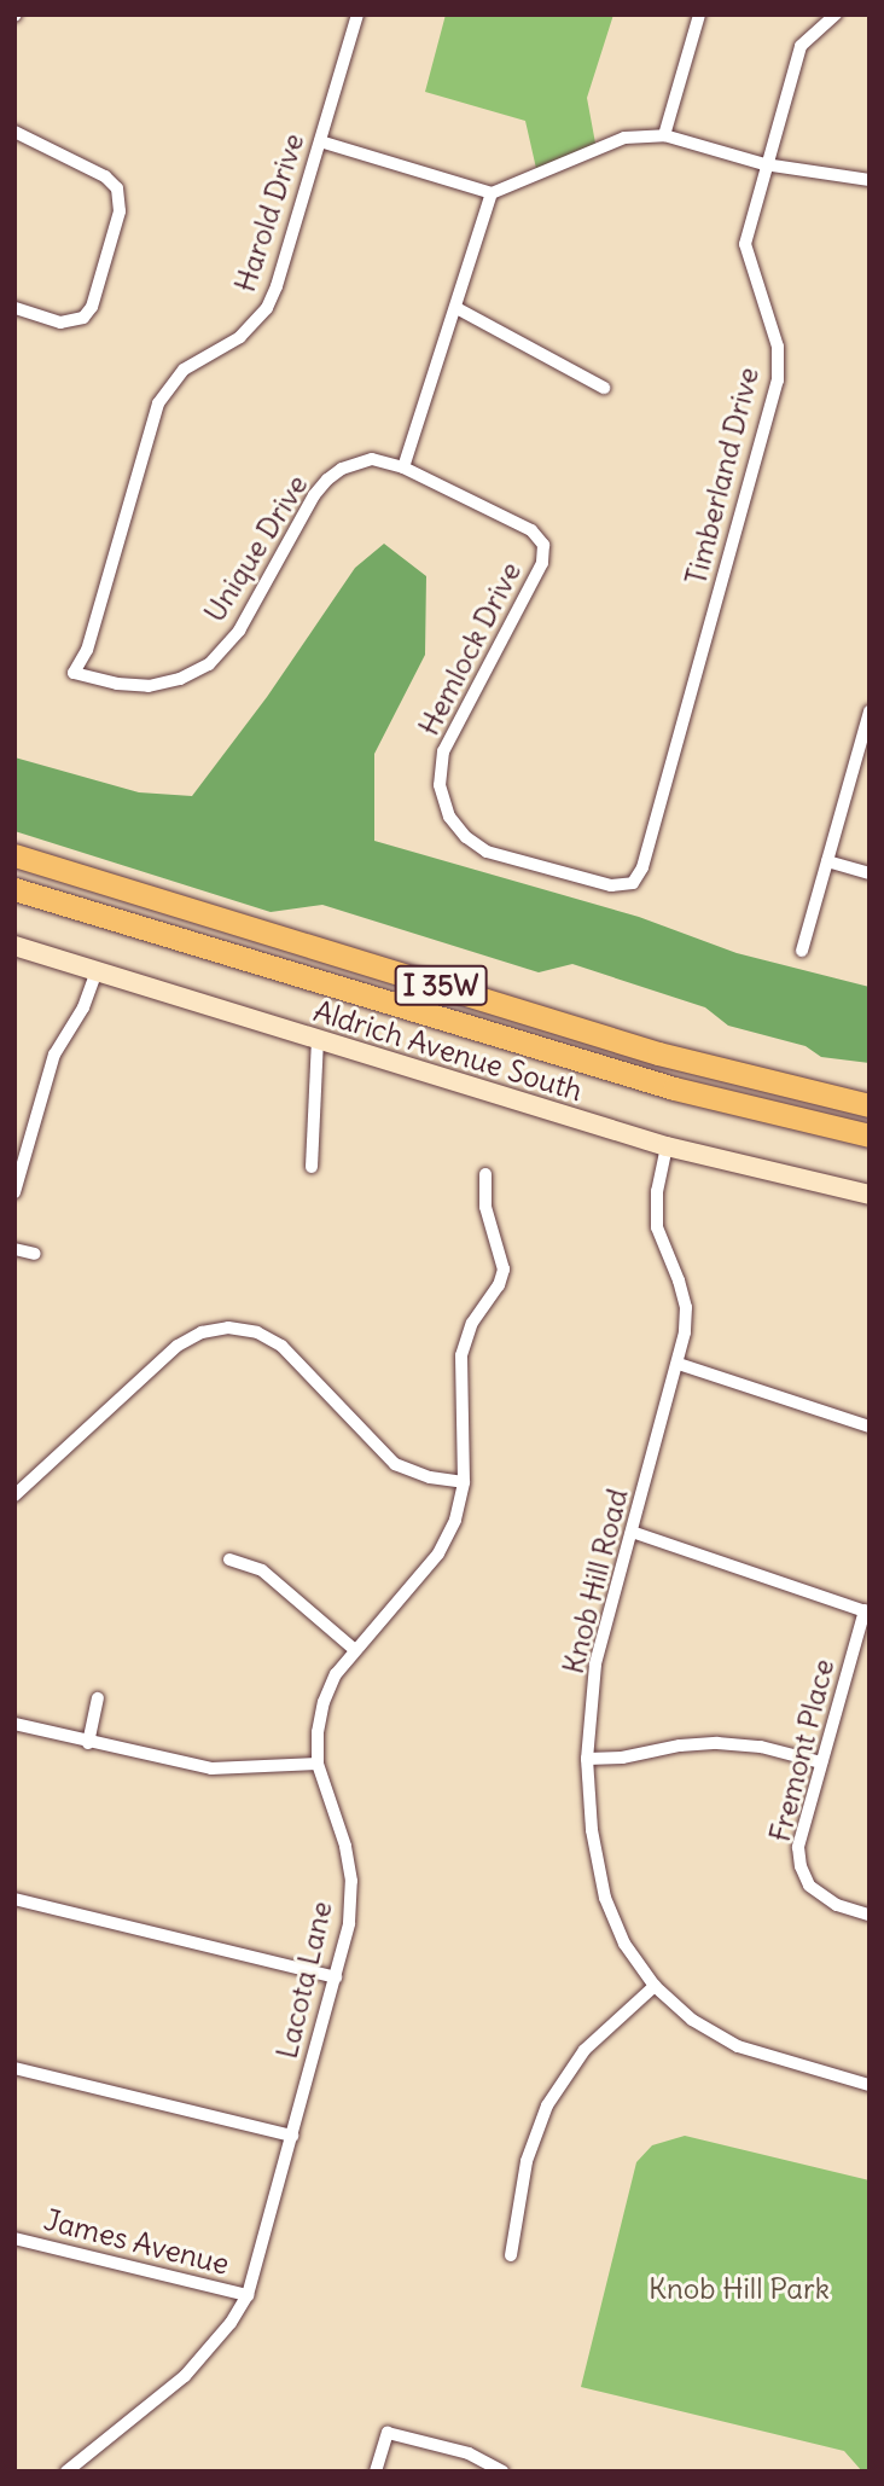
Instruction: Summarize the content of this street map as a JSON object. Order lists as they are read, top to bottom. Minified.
{"streets":{"highway":["I 35W"],"street":["Harold Drive","Timberland Drive","Unique Drive","Hemlock Drive","Aldrich Avenue South","Knob Hill Road","Fremont Place","Lacota Lane","James Avenue"]},"crossings":[["Harold Drive","Unique Drive"],["Timberland Drive","Hemlock Drive"],["Unique Drive","Hemlock Drive"],["Aldrich Avenue South","Knob Hill Road"],["Lacota Lane","James Avenue"]],"parks":["Knob Hill Park"]}
